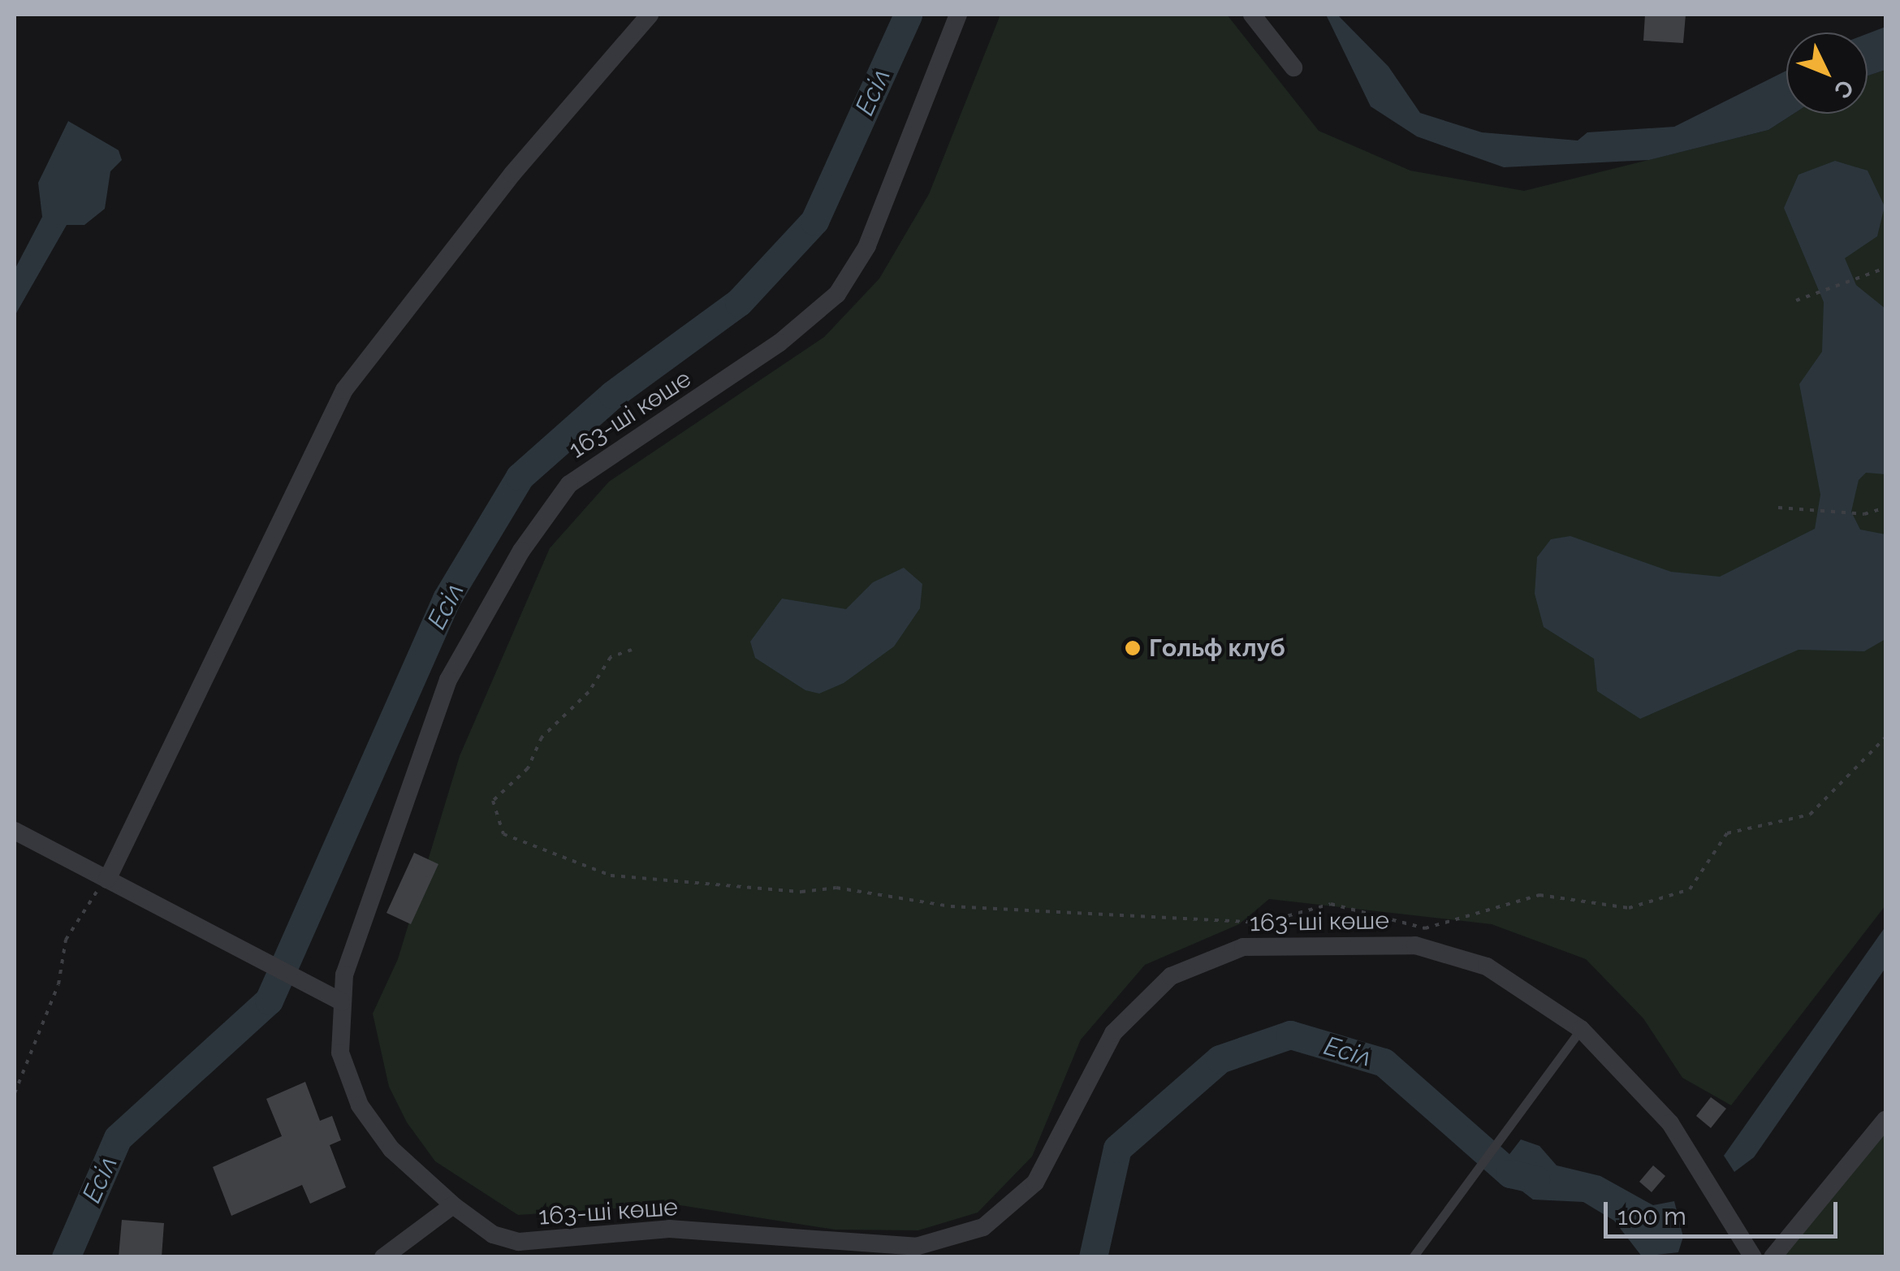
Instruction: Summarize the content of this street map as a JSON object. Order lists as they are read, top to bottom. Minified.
{"streets":{"street":["163-ші көше"]},"water":["Есіл"],"places":["Гольф клуб"],"scale_bar":"100 m","north":"bottom right"}
